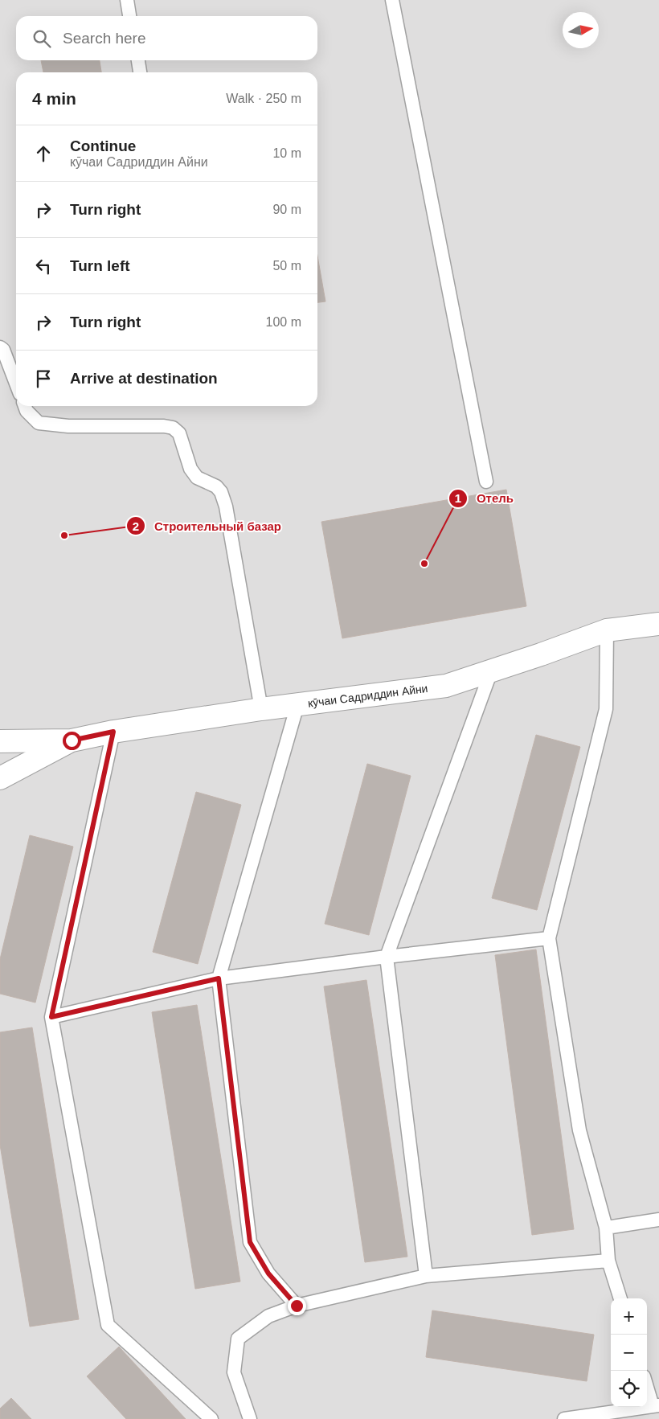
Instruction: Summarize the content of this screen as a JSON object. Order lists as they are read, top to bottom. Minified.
{"streets":{"street":["кӯчаи Садриддин Айни"]},"places":["Строительный базар","Отель"],"north":"right","page":{"search":"Search here","heading":["4 min","Walk · 250 m"],"list":[["Continue","кӯчаи Садриддин Айни","10 m"],["Turn right","90 m"],["Turn left","50 m"],["Turn right","100 m"],"Arrive at destination"],"map_buttons":["+","−"]}}
